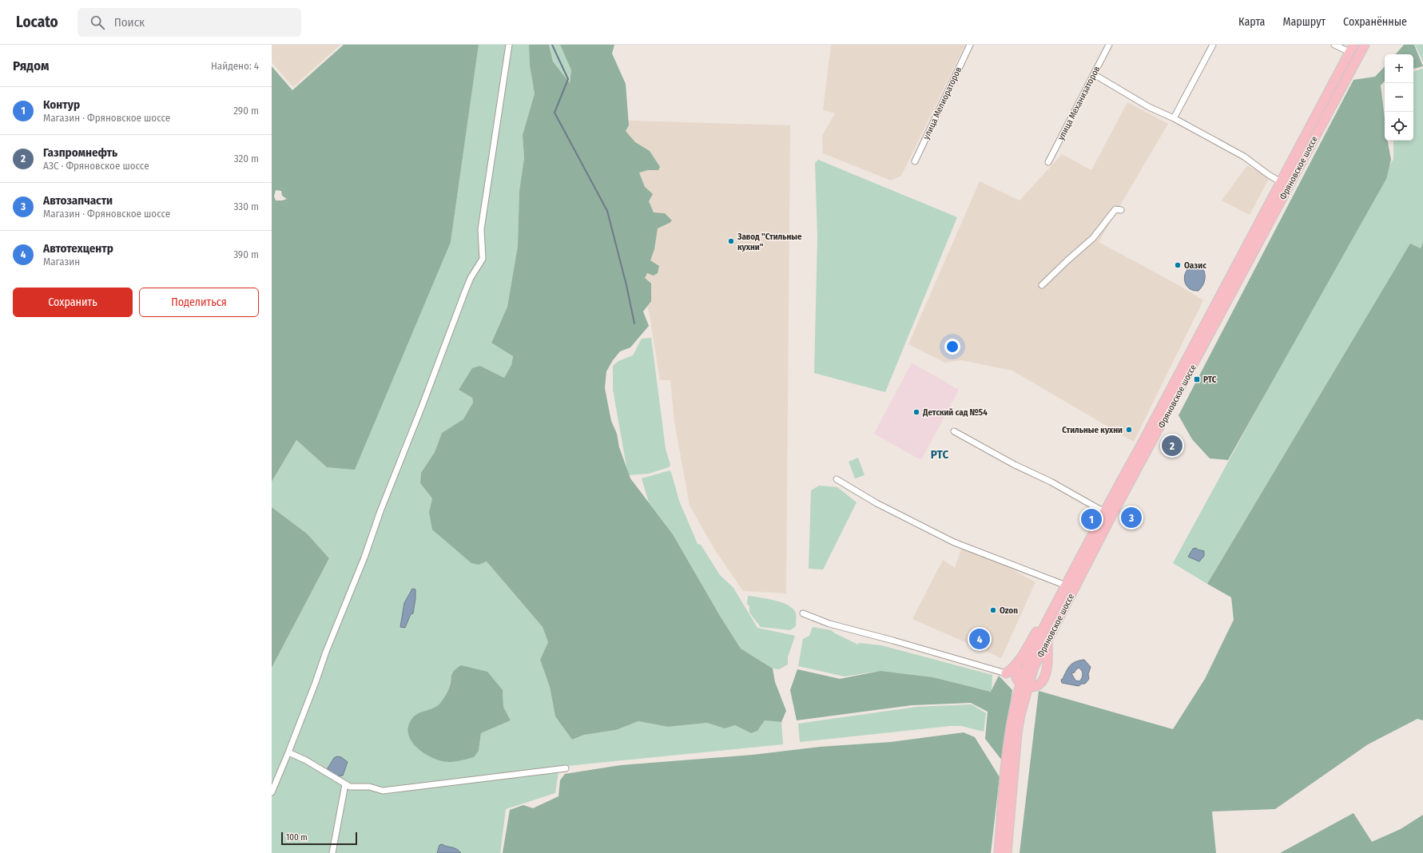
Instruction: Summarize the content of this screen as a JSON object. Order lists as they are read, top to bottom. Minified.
{"streets":{"main road":["Фряновское шоссе"],"street":["улица Мелиораторов","улица Механизаторов"]},"districts":["РТС"],"places":{"other":["Завод \"Стильные кухни\"","Оазис","Детский сад №54","Стильные кухни","Ozon"],"transit":["РТС"]},"scale_bar":"100 m","page":{"header":"Locato","search":"Поиск","nav":["Карта","Маршрут","Сохранённые"],"heading":["Рядом","Найдено: 4"],"map_buttons":["+","−"],"list":[{"mark":"1","name":"Контур","note":"Магазин · Фряновское шоссе","value":"290 m"},{"mark":"2","name":"Газпромнефть","note":"АЗС · Фряновское шоссе","value":"320 m"},{"mark":"3","name":"Автозапчасти","note":"Магазин · Фряновское шоссе","value":"330 m"},{"mark":"4","name":"Автотехцентр","note":"Магазин","value":"390 m"}],"buttons":["Сохранить","Поделиться"],"pins":["2","3","1","4"],"scale":"100 m"}}
